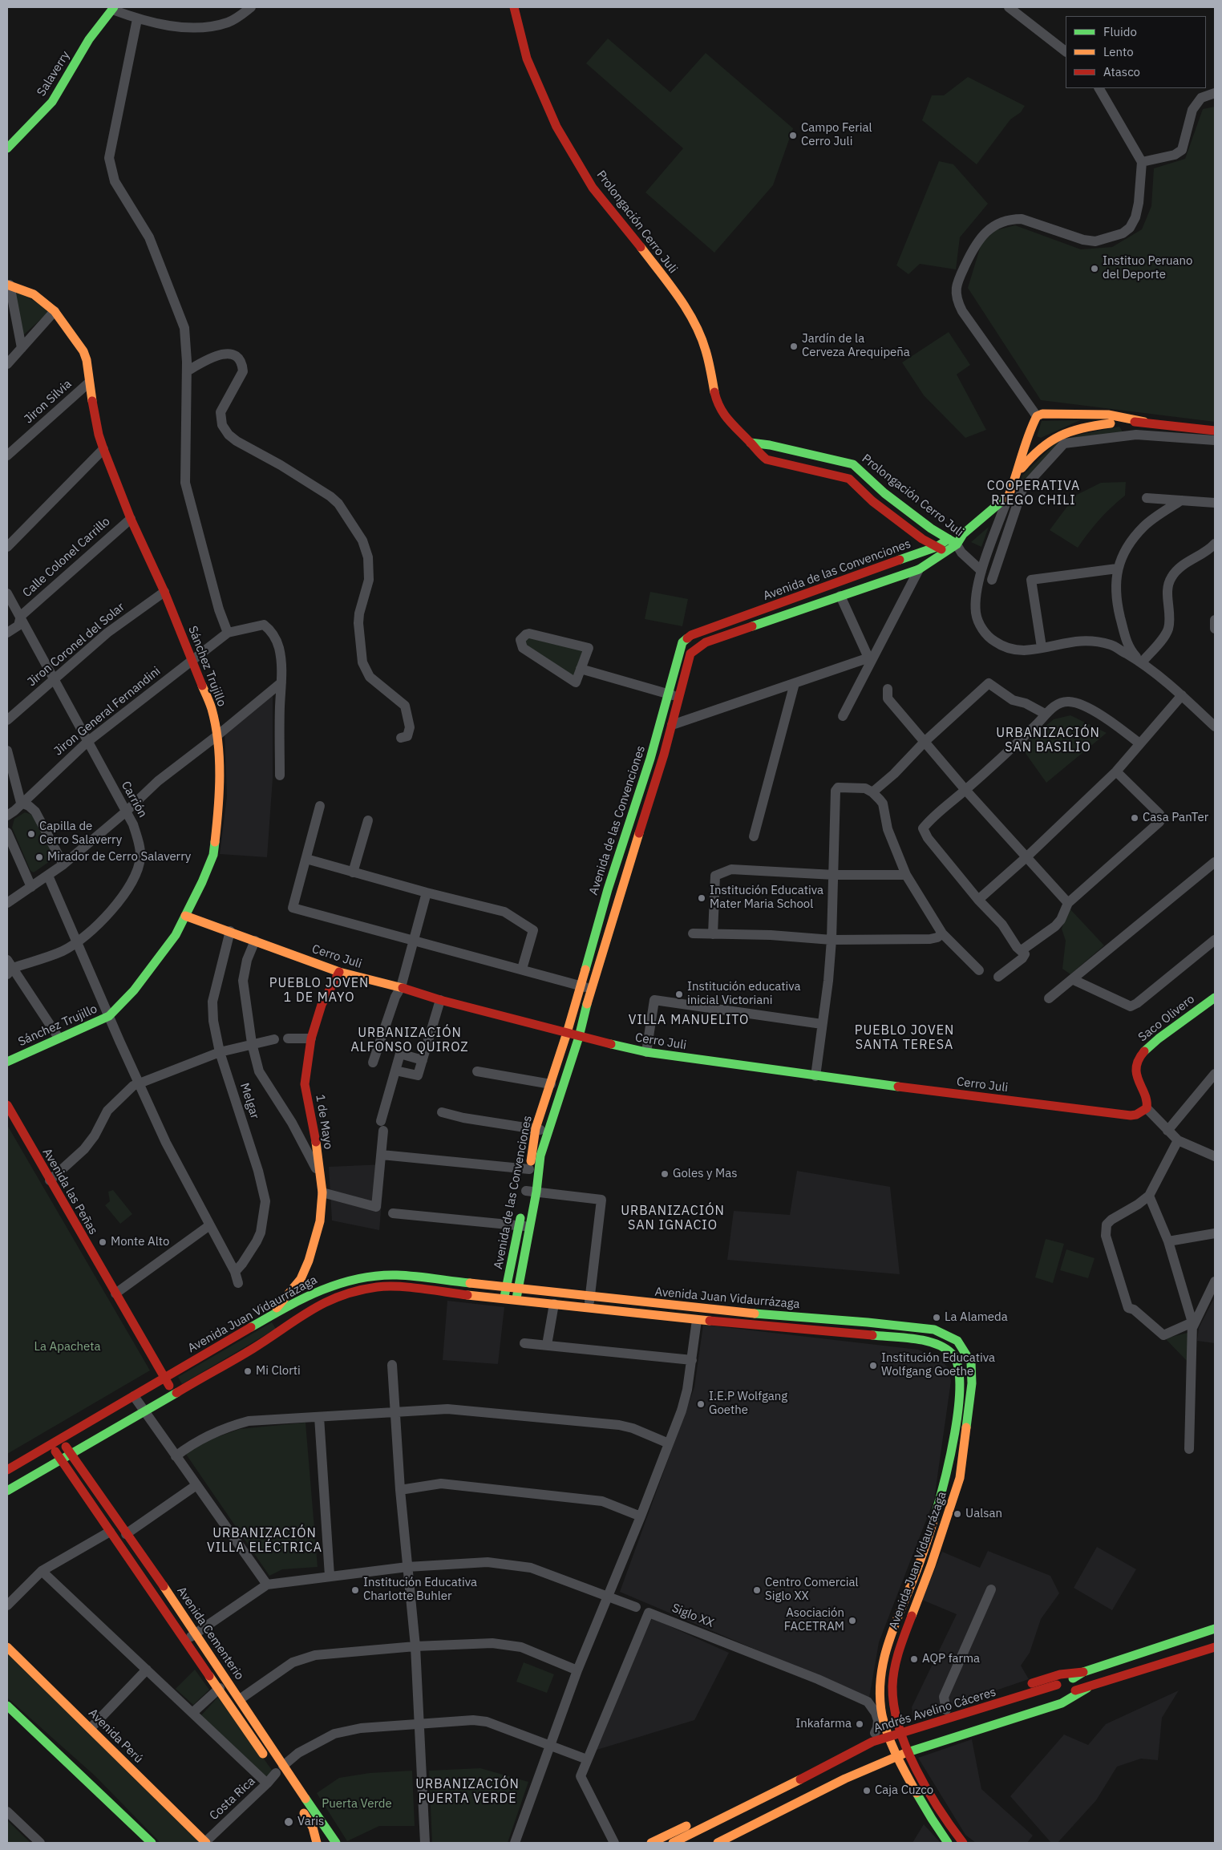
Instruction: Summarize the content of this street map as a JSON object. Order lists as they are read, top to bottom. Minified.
{"streets":{"main road":["Salaverry","Prolongación Cerro Juli","Avenida de las Convenciones","Sánchez Trujillo","Cerro Juli","Saco Olivero","1 de Mayo","Avenida las Peñas","Avenida Juan Vidaurrázaga","Avenida Cementerio","Andrés Avelino Cáceres","Avenida Perú"],"street":["Jiron Silvia","Calle Colonel Carrillo","Jiron Coronel del Solar","Jiron General Fernandini","Carrión","Melgar","Siglo XX","Costa Rica"]},"crossings":[["Prolongación Cerro Juli","Avenida de las Convenciones"],["Jiron Silvia","Sánchez Trujillo"],["Calle Colonel Carrillo","Sánchez Trujillo"],["Calle Colonel Carrillo","Carrión"],["Avenida de las Convenciones","Cerro Juli"],["Avenida de las Convenciones","Avenida Juan Vidaurrázaga"],["Jiron Coronel del Solar","Sánchez Trujillo"],["Jiron Coronel del Solar","Carrión"],["Sánchez Trujillo","Jiron General Fernandini"],["Sánchez Trujillo","Cerro Juli"],["Jiron General Fernandini","Carrión"],["Cerro Juli","Saco Olivero"],["Cerro Juli","Melgar"],["Cerro Juli","1 de Mayo"],["1 de Mayo","Avenida Juan Vidaurrázaga"],["Avenida las Peñas","Avenida Juan Vidaurrázaga"],["Avenida Juan Vidaurrázaga","Siglo XX"],["Avenida Juan Vidaurrázaga","Avenida Cementerio"],["Avenida Juan Vidaurrázaga","Andrés Avelino Cáceres"],["Siglo XX","Costa Rica"],["Avenida Cementerio","Costa Rica"],["Avenida Perú","Costa Rica"]],"districts":["COOPERATIVA RIEGO CHILI","URBANIZACIÓN SAN BASILIO","PUEBLO JOVEN 1 DE MAYO","VILLA MANUELITO","PUEBLO JOVEN SANTA TERESA","URBANIZACIÓN ALFONSO QUIROZ","URBANIZACIÓN SAN IGNACIO","URBANIZACIÓN VILLA ELÉCTRICA","URBANIZACIÓN PUERTA VERDE"],"parks":["La Apacheta","Puerta Verde"],"places":["Campo Ferial Cerro Juli","Instituo Peruano del Deporte","Jardín de la Cerveza Arequipeña","Casa PanTer","Capilla de Cerro Salaverry","Mirador de Cerro Salaverry","Institución Educativa Mater Maria School","Institución educativa inicial Victoriani","Goles y Mas","Monte Alto","La Alameda","Institución Educativa Wolfgang Goethe","Mi Clorti","I.E.P Wolfgang Goethe","Ualsan","Institución Educativa Charlotte Buhler","Centro Comercial Siglo XX","Asociación FACETRAM","AQP farma","Inkafarma","Caja Cuzco","Varis"],"legend":["Fluido","Lento","Atasco"]}
